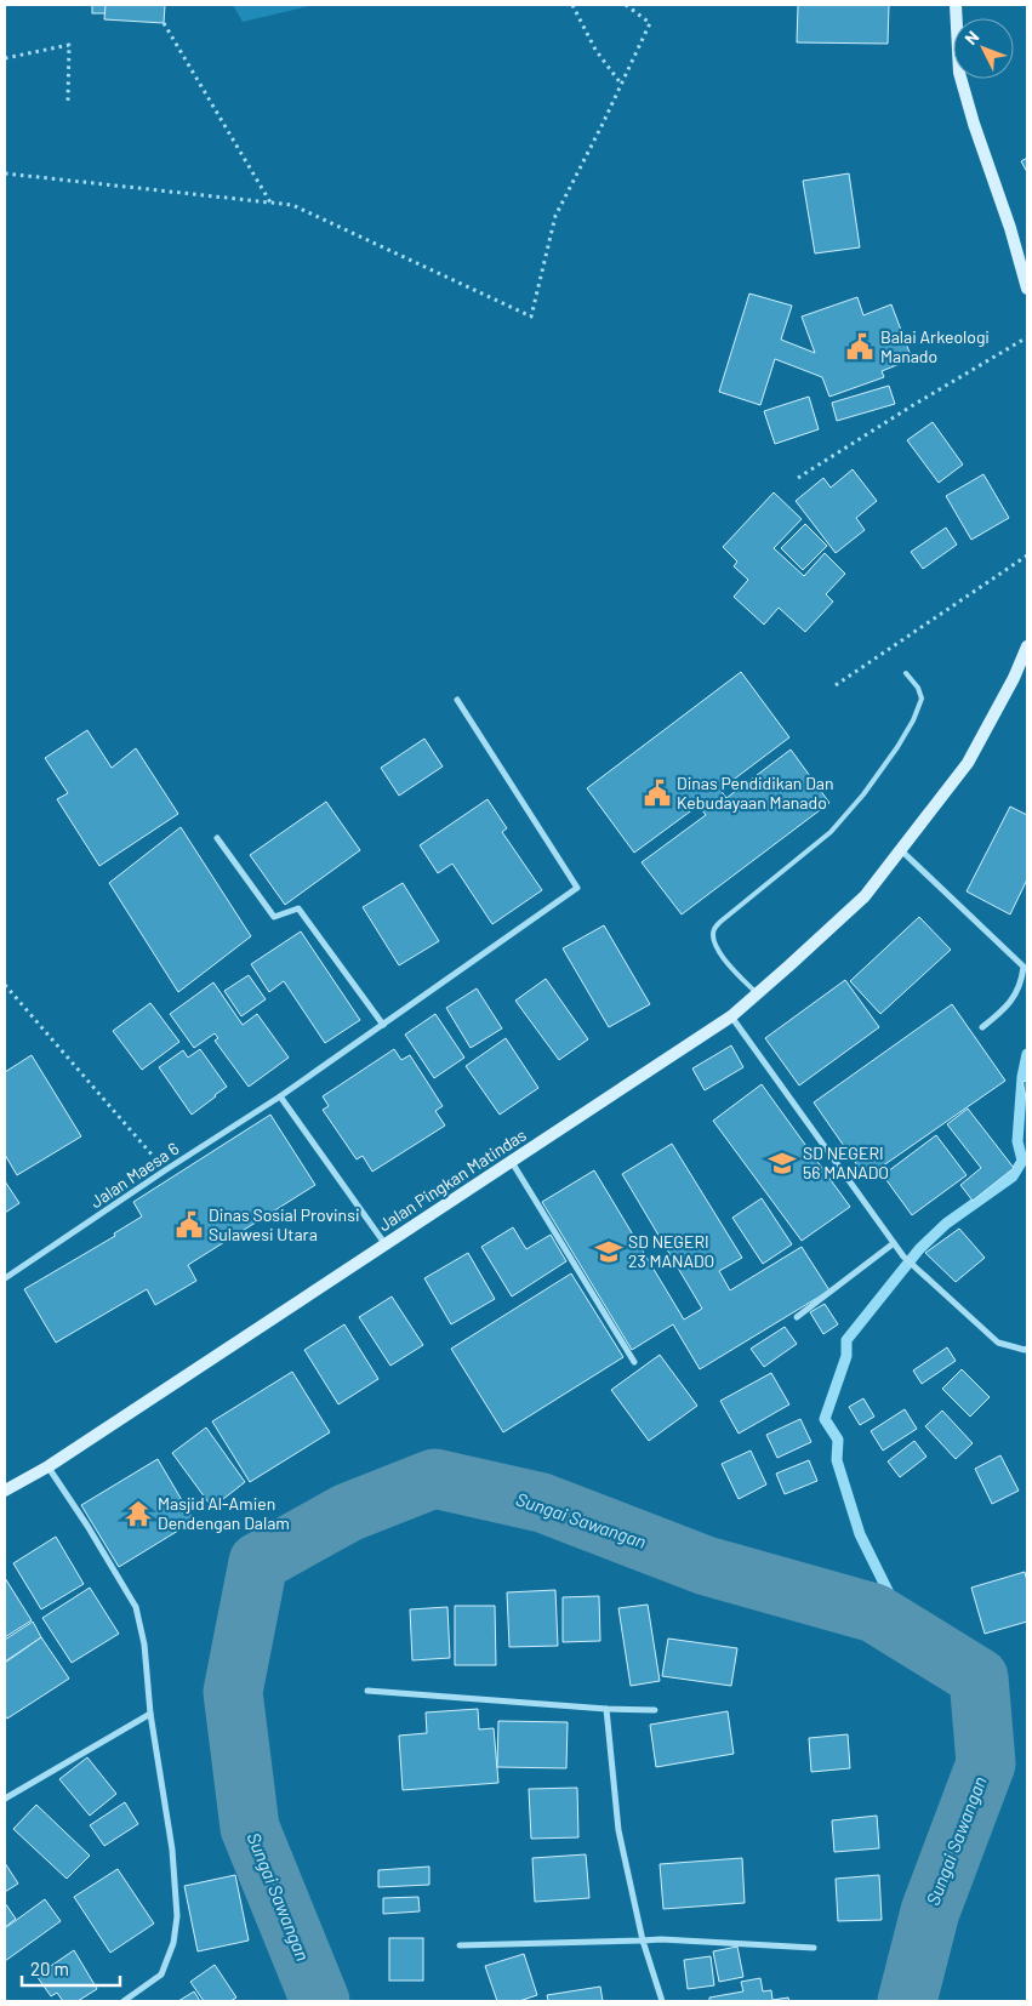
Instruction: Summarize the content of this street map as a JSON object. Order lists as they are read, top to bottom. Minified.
{"streets":{"street":["Jalan Maesa 6","Jalan Pingkan Matindas"]},"water":["Sungai Sawangan"],"places":{"public building":["Balai Arkeologi Manado","Dinas Pendidikan Dan Kebudayaan Manado","Dinas Sosial Provinsi Sulawesi Utara"],"school or university":["SD NEGERI 56 MANADO","SD NEGERI 23 MANADO"],"temple":["Masjid Al-Amien Dendengan Dalam"]},"scale_bar":"20 m","north":"top left"}
